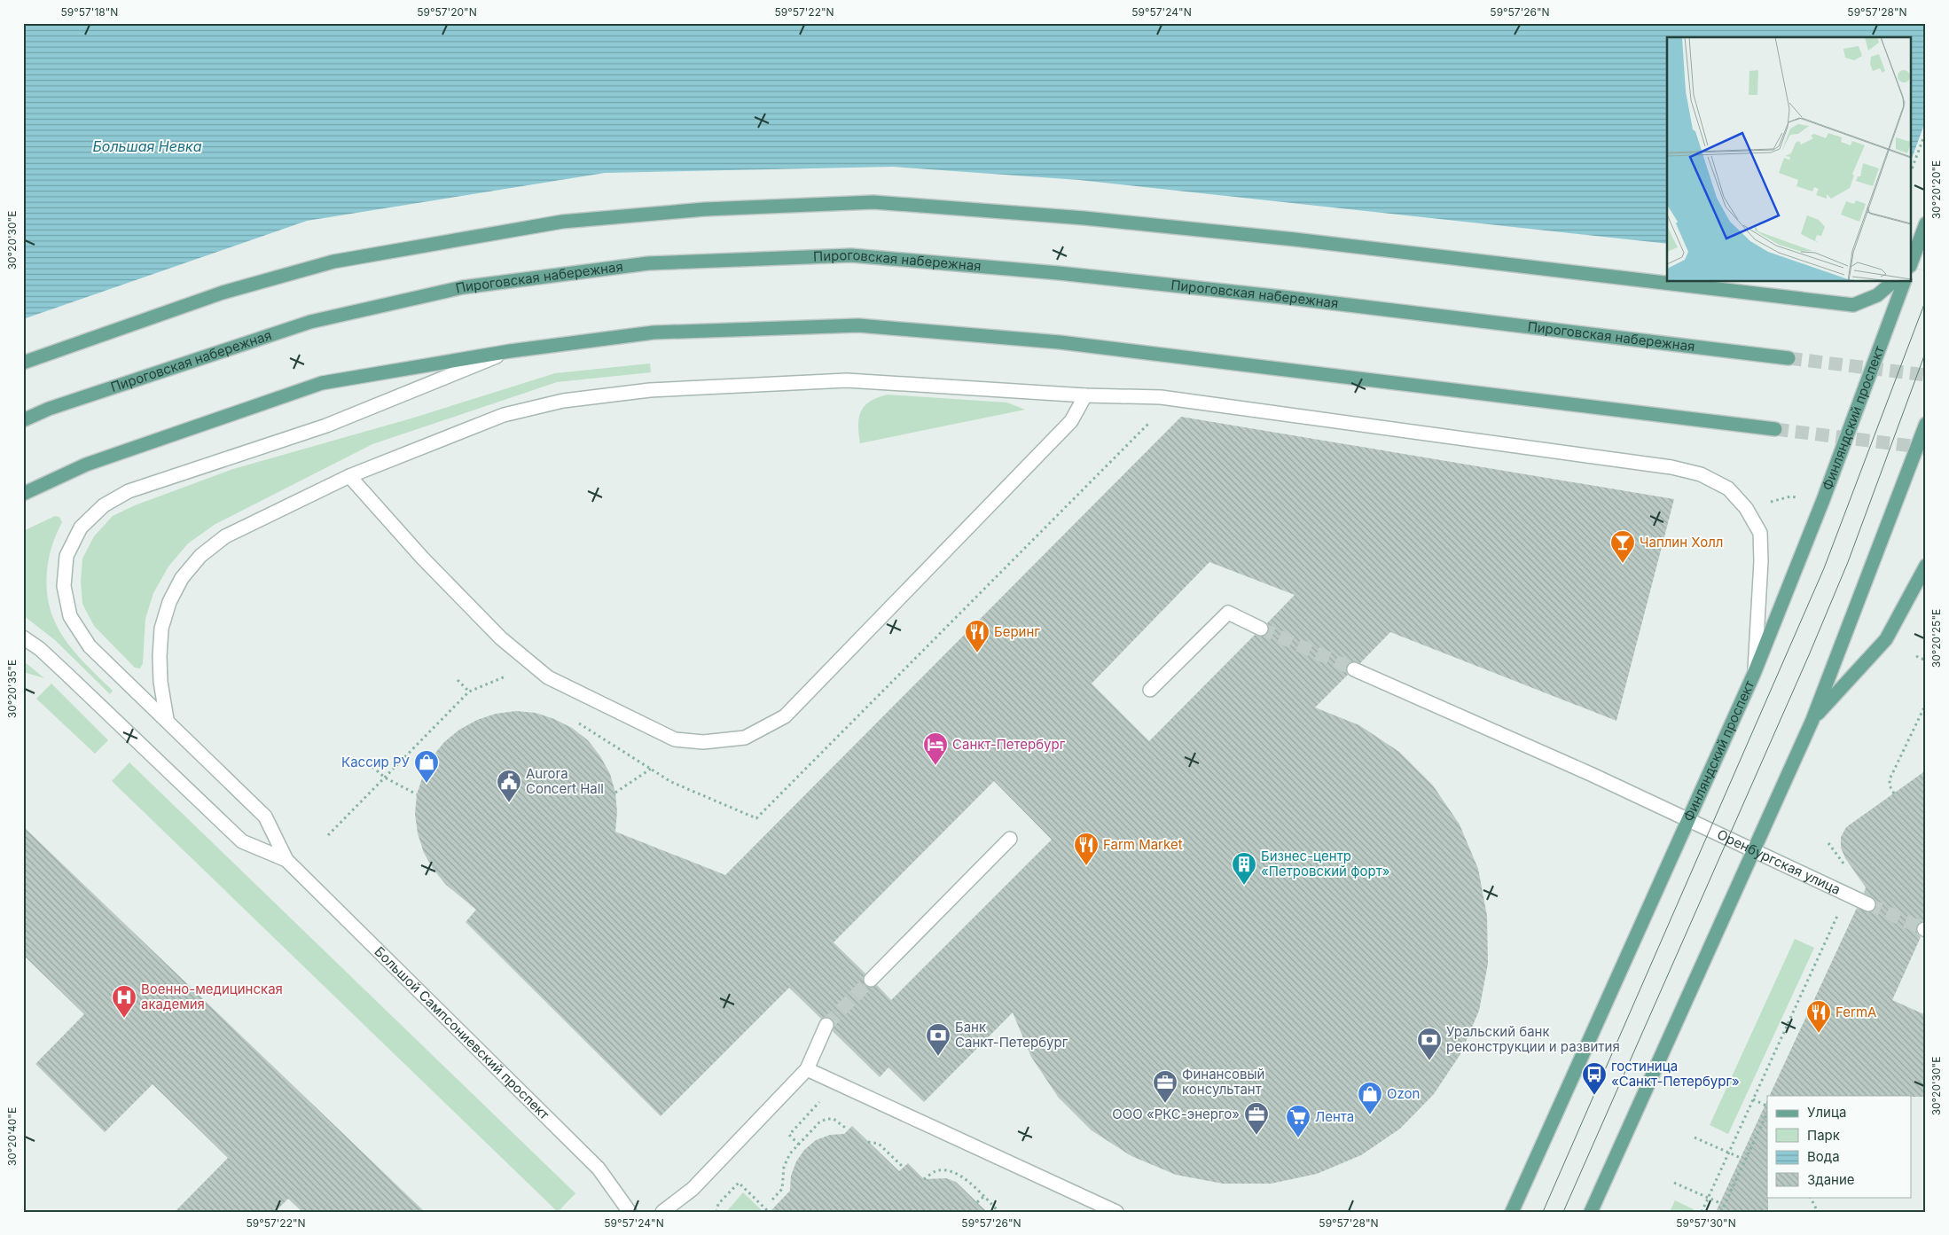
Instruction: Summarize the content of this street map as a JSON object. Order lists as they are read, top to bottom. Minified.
{"streets":{"main road":["Пироговская набережная","Финляндский проспект"],"street":["Оренбургская улица","Большой Сампсониевский проспект"]},"crossings":[["Финляндский проспект","Оренбургская улица"]],"water":["Большая Невка"],"places":{"bar":["Чаплин Холл"],"restaurant":["Беринг","Farm Market","FermA"],"hotel":["Санкт-Петербург"],"shop":["Кассир РУ","Ozon"],"public building":["Aurora Concert Hall"],"building":["Бизнес-центр «Петровский форт»"],"hospital":["Военно-медицинская академия"],"bank":["Банк Санкт-Петербург","Уральский банк реконструкции и развития"],"bus stop":["гостиница «Санкт-Петербург»"],"office":["Финансовый консультант","ООО «РКС-энерго»"],"supermarket":["Лента"]},"legend":["Улица","Парк","Вода","Здание"],"coordinates":["59°57'18\"N","59°57'20\"N","59°57'22\"N","59°57'24\"N","59°57'26\"N","59°57'28\"N","30°20'20\"E","30°20'30\"E","30°20'25\"E","30°20'35\"E","30°20'40\"E","59°57'30\"N"]}
